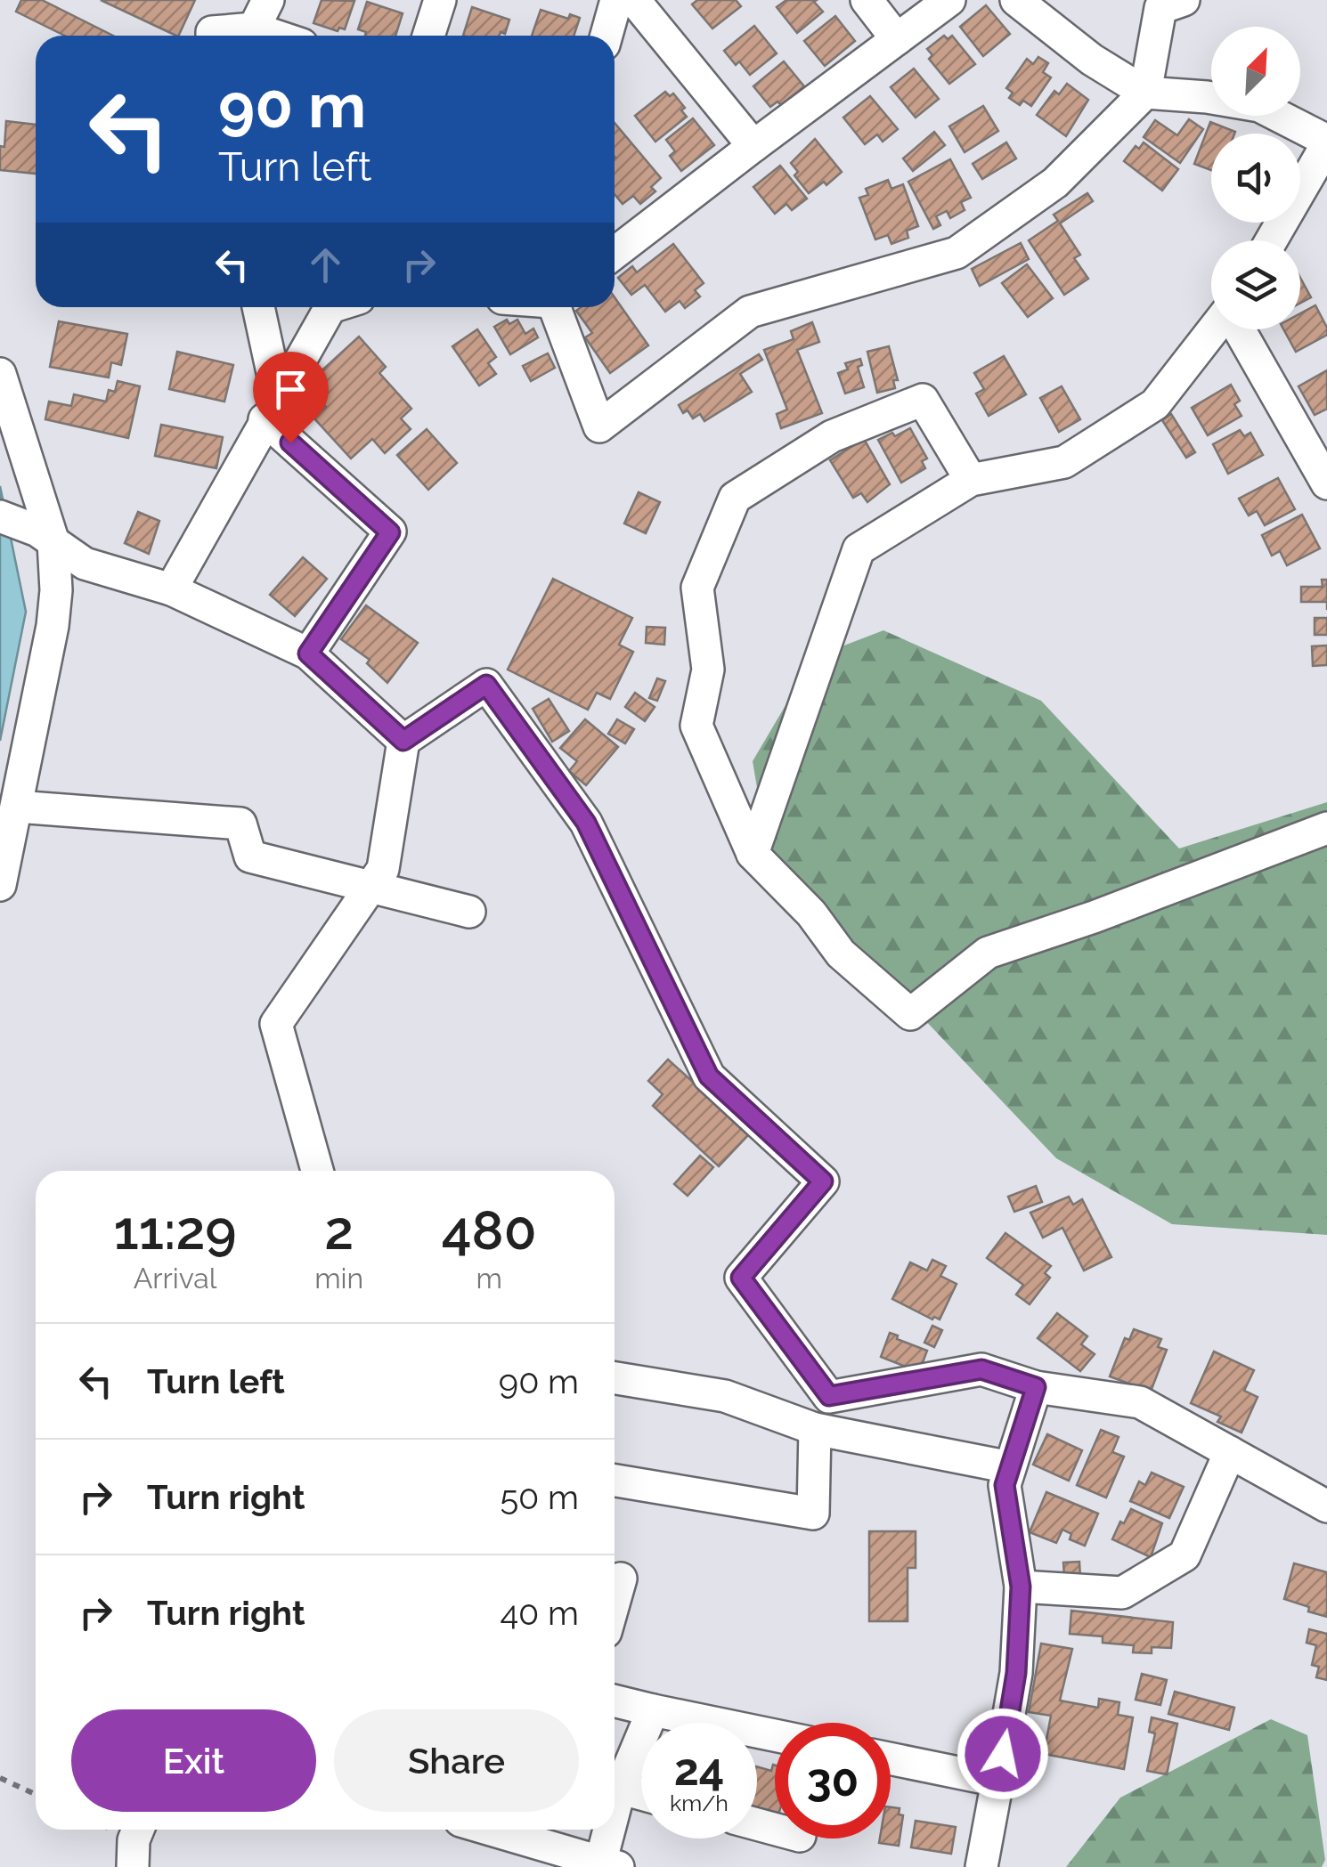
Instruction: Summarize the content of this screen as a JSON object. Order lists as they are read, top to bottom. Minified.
{"north":"top right","page":{"turn":["90 m","Turn left"],"eta":["11:29","Arrival","2","min","480","m"],"list":[{"name":"Turn left","value":"90 m"},{"name":"Turn right","value":"50 m"},{"name":"Turn right","value":"40 m"}],"buttons":["Exit","Share"],"speed":"24 km/h","limit":"30"}}
